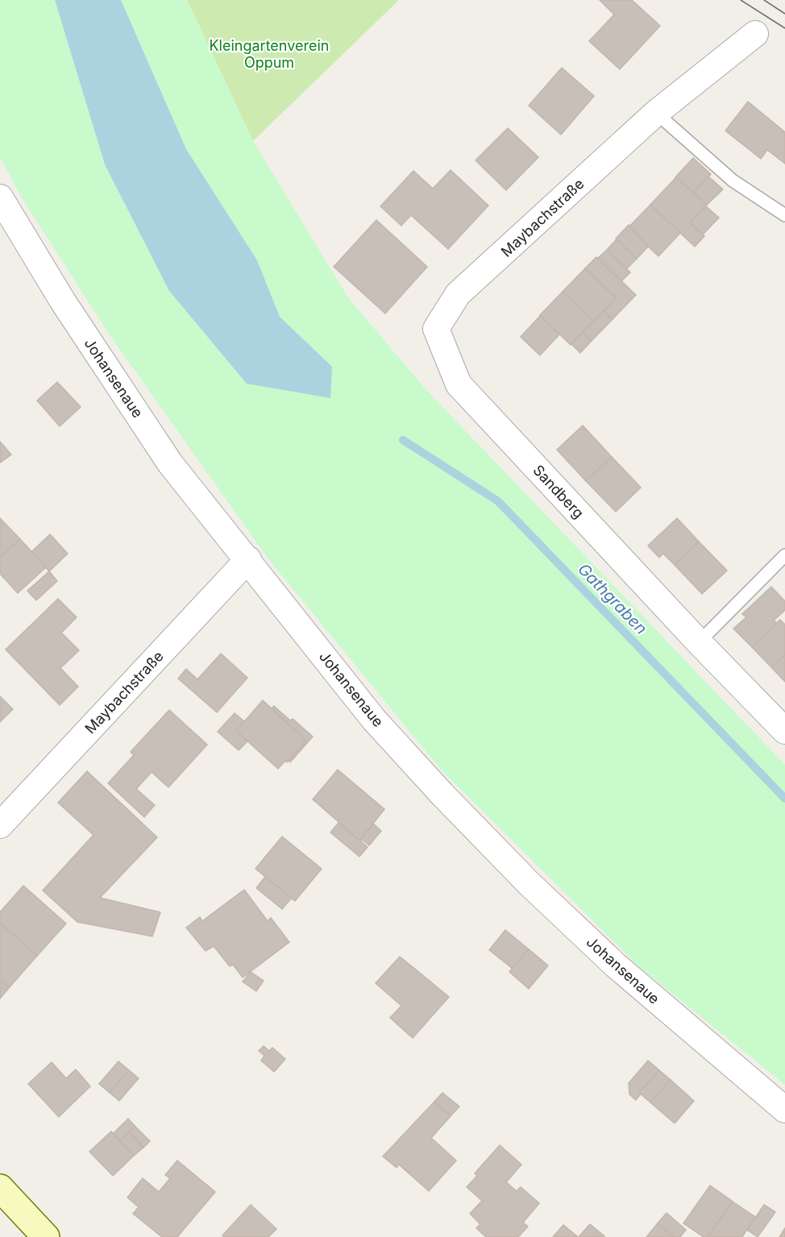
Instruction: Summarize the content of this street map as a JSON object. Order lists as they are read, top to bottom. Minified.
{"streets":{"street":["Maybachstraße","Johansenaue","Sandberg"]},"crossings":[["Maybachstraße","Johansenaue"],["Maybachstraße","Sandberg"]],"water":["Gathgraben"],"parks":["Kleingartenverein Oppum"]}
